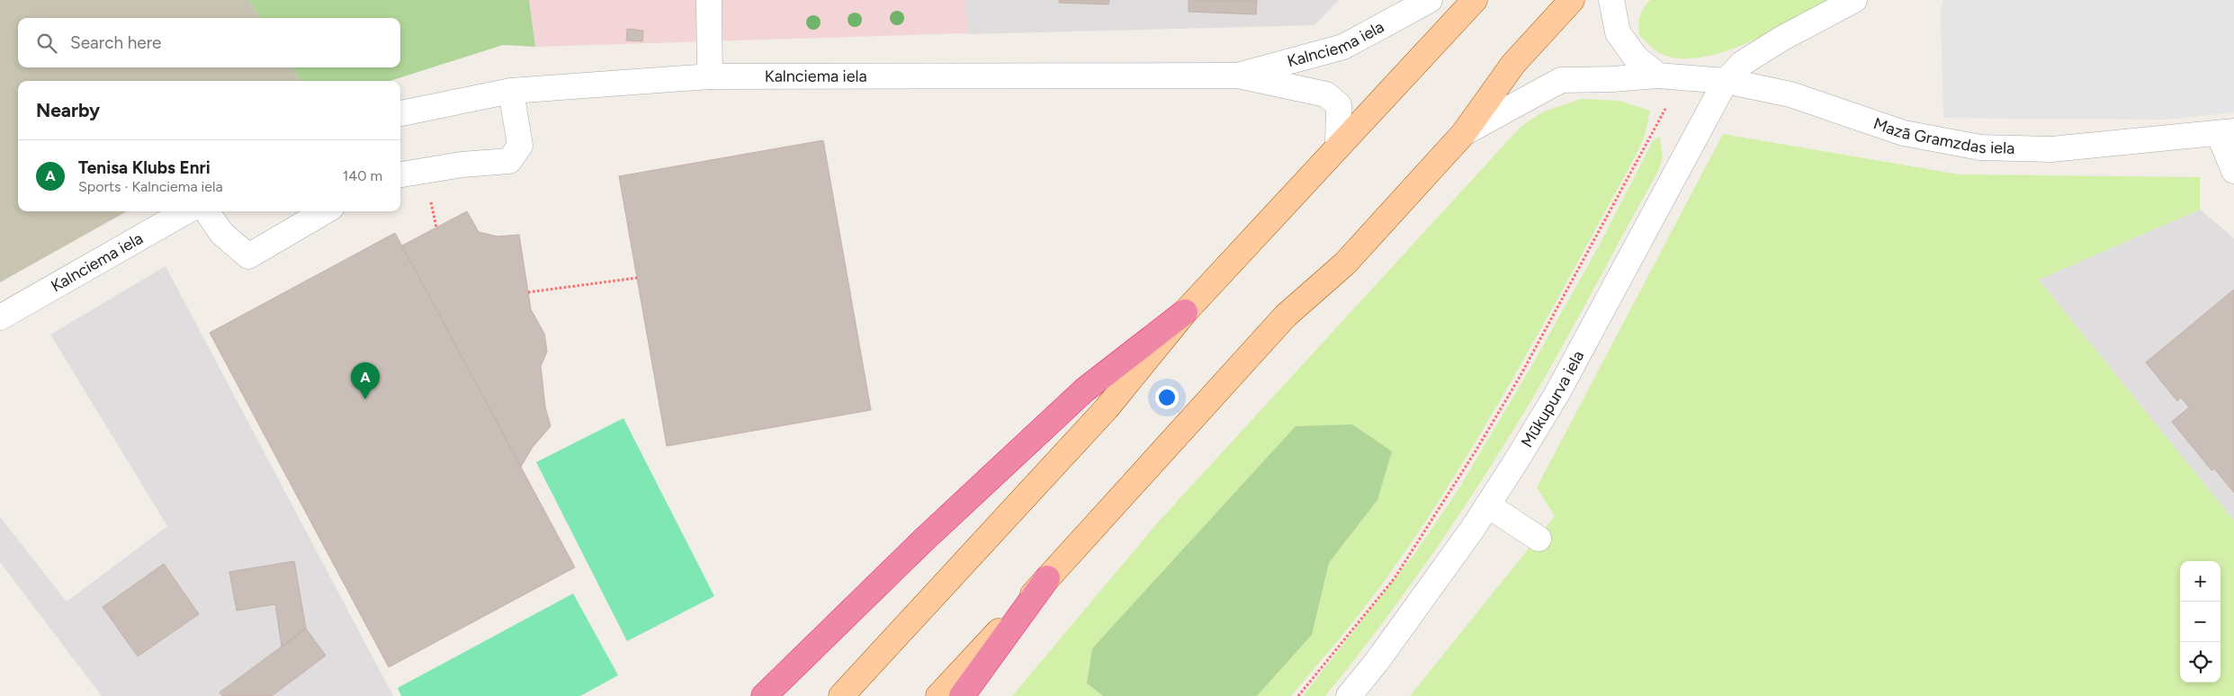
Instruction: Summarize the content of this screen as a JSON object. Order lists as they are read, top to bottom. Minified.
{"streets":{"street":["Kalnciema iela","Mazā Gramzdas iela","Mūkupurva iela"]},"crossings":[["Mazā Gramzdas iela","Mūkupurva iela"]],"page":{"search":"Search here","heading":"Nearby","list":[{"mark":"A","name":"Tenisa Klubs Enri","note":"Sports · Kalnciema iela","value":"140 m"}],"pins":"A","map_buttons":["+","−"]}}
